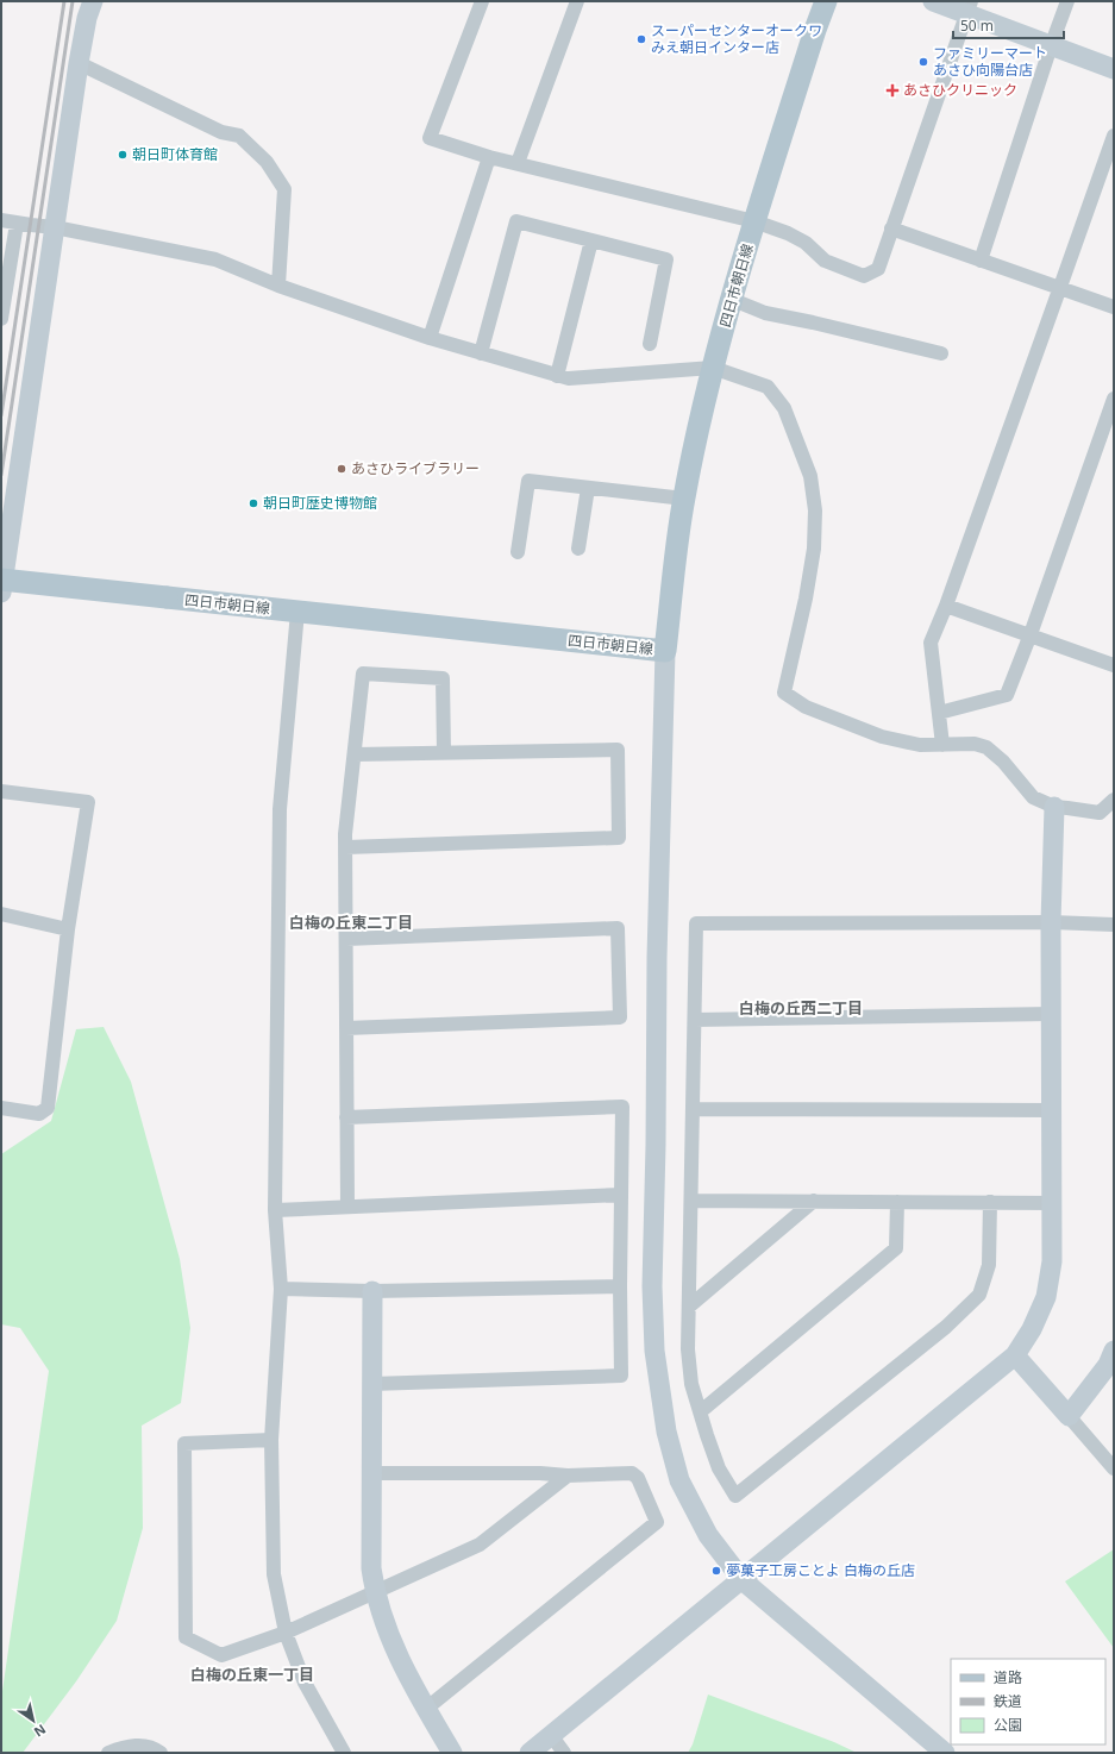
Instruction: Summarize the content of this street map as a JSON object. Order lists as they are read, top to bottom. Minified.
{"streets":{"main road":["四日市朝日線"]},"districts":["白梅の丘東二丁目","白梅の丘西二丁目","白梅の丘東一丁目"],"places":{"other":["スーパーセンターオークワ みえ朝日インター店","ファミリーマート あさひ向陽台店","朝日町体育館","あさひライブラリー","朝日町歴史博物館","夢菓子工房ことよ 白梅の丘店"],"health":["あさひクリニック"]},"legend":["道路","鉄道","公園"],"scale_bar":"50 m","north":"bottom right"}
